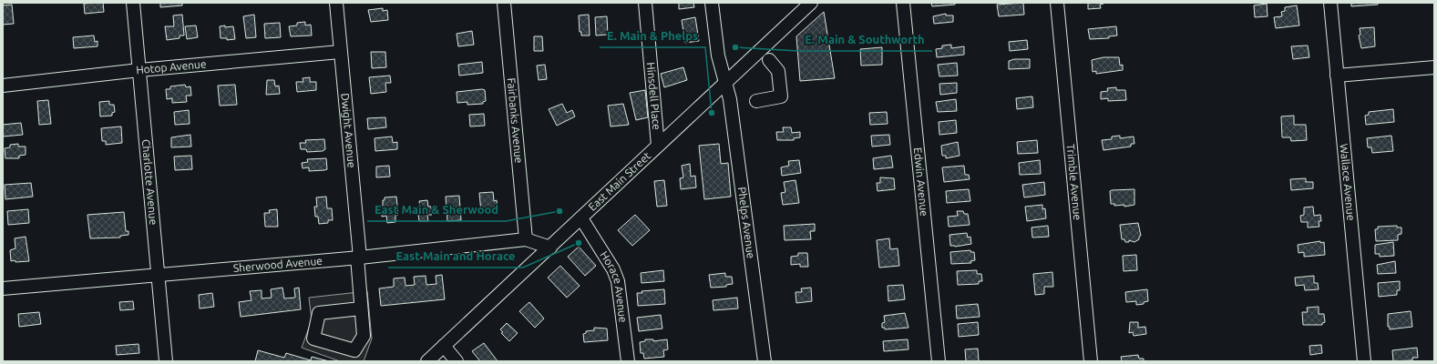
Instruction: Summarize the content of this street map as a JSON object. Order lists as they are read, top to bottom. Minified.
{"streets":{"street":["Hotop Avenue","Hinsdell Place","Fairbanks Avenue","Dwight Avenue","Charlotte Avenue","East Main Street","Edwin Avenue","Trimble Avenue","Wallace Avenue","Phelps Avenue","Sherwood Avenue","Horace Avenue"]},"crossings":[["Hotop Avenue","Dwight Avenue"],["Hotop Avenue","Charlotte Avenue"],["Hinsdell Place","East Main Street"],["Fairbanks Avenue","Sherwood Avenue"],["Dwight Avenue","Sherwood Avenue"],["Charlotte Avenue","Sherwood Avenue"],["East Main Street","Phelps Avenue"],["East Main Street","Sherwood Avenue"],["East Main Street","Horace Avenue"]],"places":["E. Main & Southworth","E. Main & Phelps","East Main & Sherwood","East Main and Horace"]}
